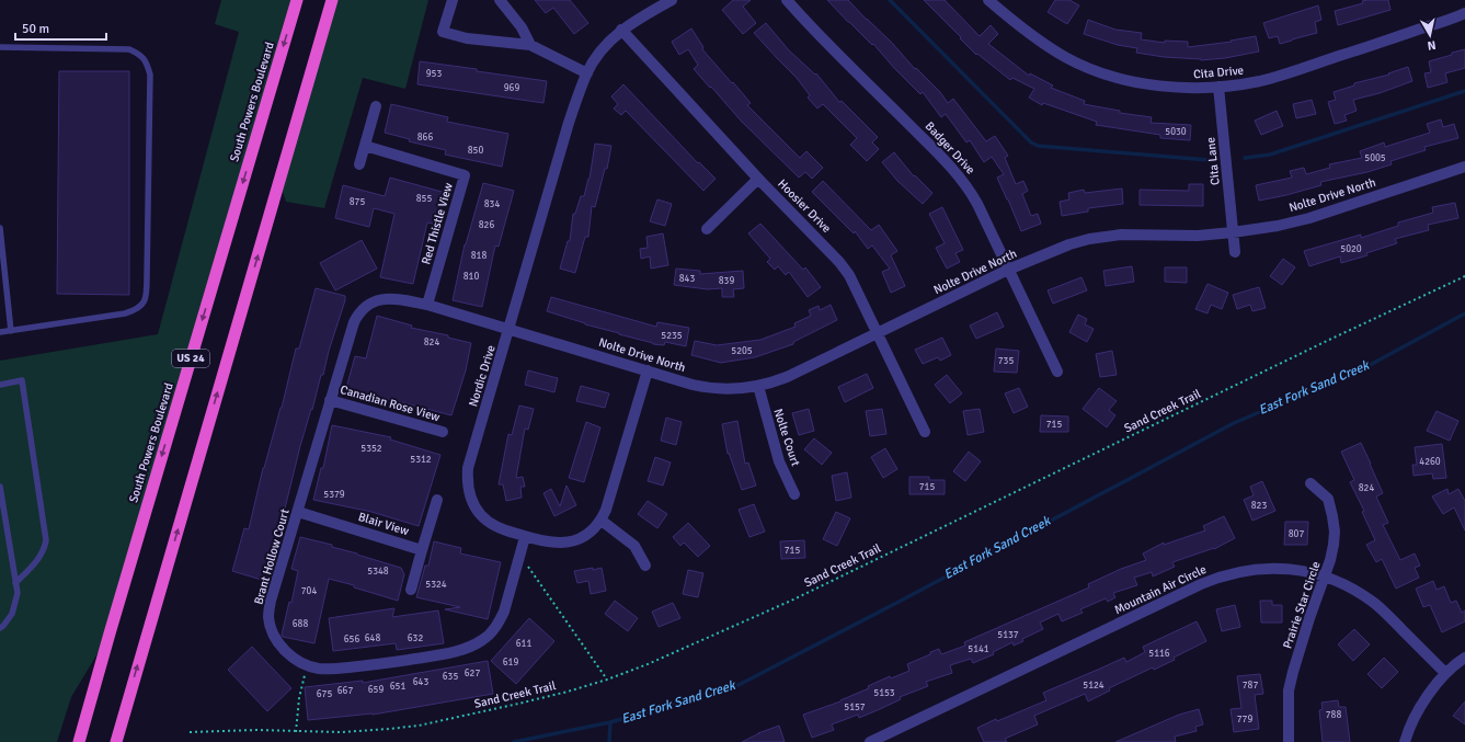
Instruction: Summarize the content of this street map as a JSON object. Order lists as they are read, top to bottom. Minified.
{"streets":{"highway":["South Powers Boulevard","US 24"],"street":["Cita Drive","Badger Drive","Cita Lane","Nolte Drive North","Hoosier Drive","Red Thistle View","Nordic Drive","Canadian Rose View","Nolte Court","Blair View","Brant Hollow Court","Mountain Air Circle","Prairie Star Circle"],"path":["Sand Creek Trail"]},"crossings":[["Cita Drive","Cita Lane"],["Badger Drive","Nolte Drive North"],["Cita Lane","Nolte Drive North"],["Nolte Drive North","Hoosier Drive"],["Nolte Drive North","Nordic Drive"],["Nolte Drive North","Nolte Court"],["Nolte Drive North","Brant Hollow Court"],["Hoosier Drive","Nordic Drive"],["Red Thistle View","Brant Hollow Court"],["Nordic Drive","Brant Hollow Court"],["Canadian Rose View","Brant Hollow Court"],["Blair View","Brant Hollow Court"],["Mountain Air Circle","Prairie Star Circle"]],"water":["East Fork Sand Creek"],"house_numbers":["953","969","5030","866","850","5005","855","875","834","826","5020","818","810","843","839","5235","824","5205","735","715","5352","5312","4260","715","824","5379","823","807","715","5348","5324","704","688","5137","648","632","656","611","5141","5116","619","627","635","643","5124","787","651","659","667","5153","675","5157","788","779"],"scale_bar":"50 m","north":"bottom"}
